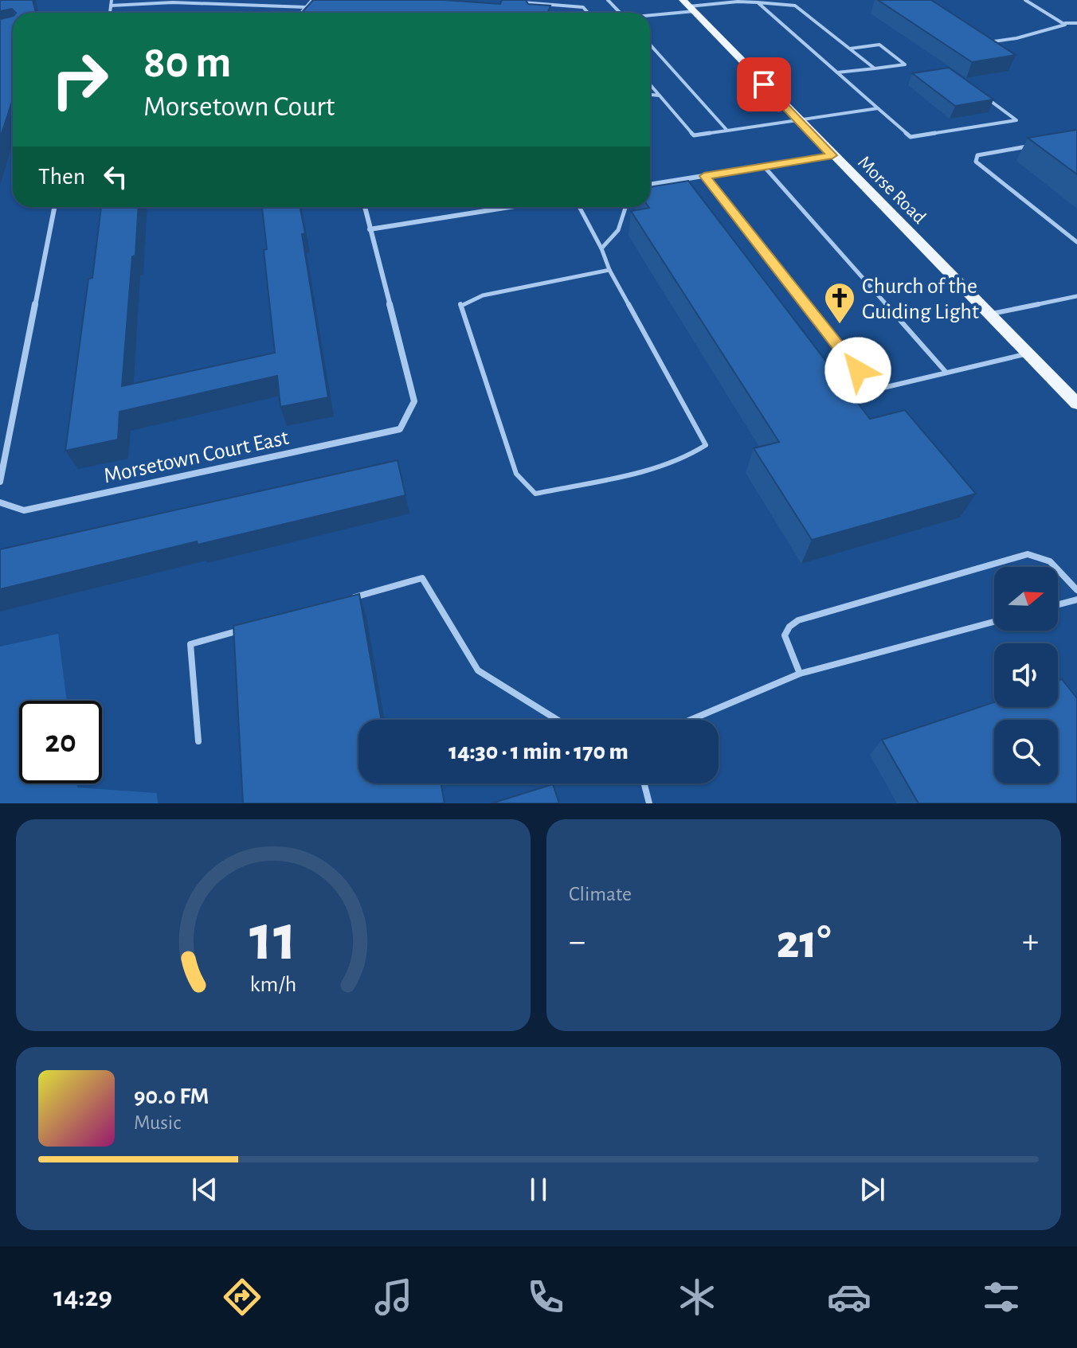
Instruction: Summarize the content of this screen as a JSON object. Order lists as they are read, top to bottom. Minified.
{"streets":{"main road":["Morse Road"],"street":["Morsetown Court East"]},"places":{"church":["Church of the Guiding Light"]},"north":"right","page":{"turn":["80 m","Morsetown Court"],"then":"Then","limit":"20","trip":"14:30 · 1 min · 170 m","tile":"Climate","heat":["−","21°","+"],"song":["90.0 FM","Music"],"tabs":"14:29","gauge":["11","km/h"]}}
